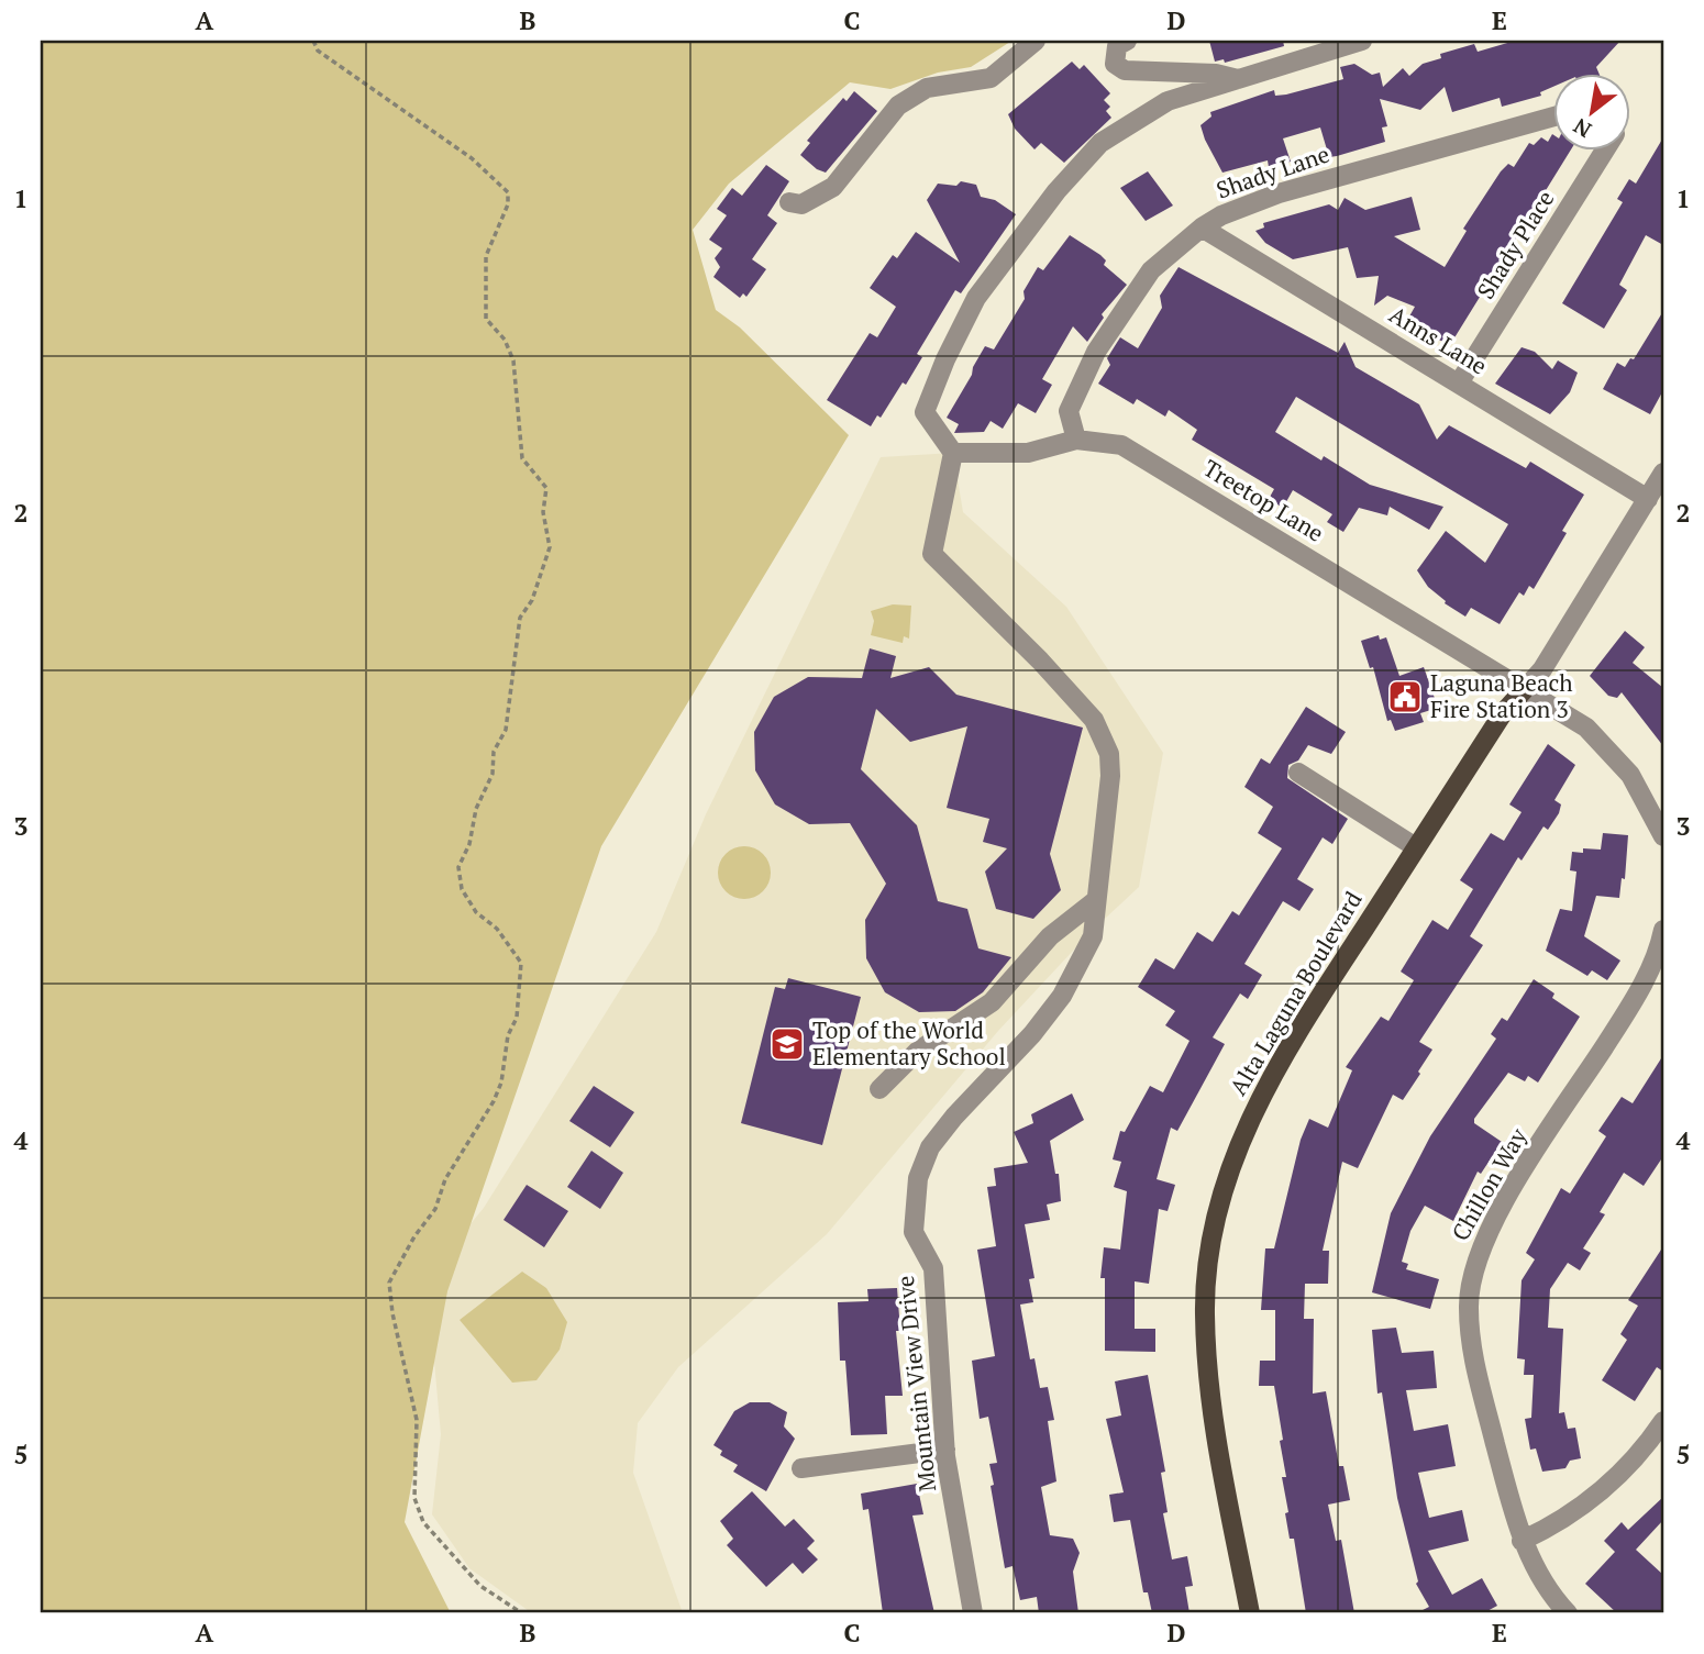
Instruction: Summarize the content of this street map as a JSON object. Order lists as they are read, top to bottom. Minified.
{"streets":{"main road":["Alta Laguna Boulevard"],"street":["Shady Lane","Shady Place","Anns Lane","Treetop Lane","Chillon Way","Mountain View Drive"]},"crossings":[["Shady Lane","Anns Lane"],["Shady Lane","Treetop Lane"],["Shady Place","Anns Lane"],["Anns Lane","Alta Laguna Boulevard"],["Treetop Lane","Alta Laguna Boulevard"],["Treetop Lane","Mountain View Drive"]],"places":{"public building":["Laguna Beach Fire Station 3"],"school or university":["Top of the World Elementary School"]},"north":"bottom left","grid":{"columns":["A","B","C","D","E"],"rows":["1","2","3","4","5"]}}
